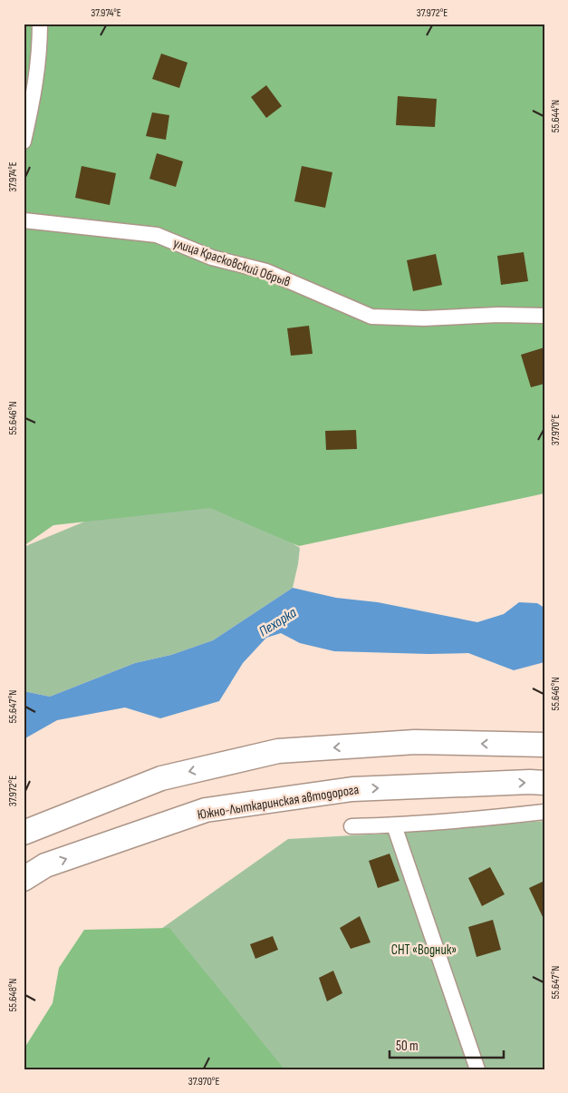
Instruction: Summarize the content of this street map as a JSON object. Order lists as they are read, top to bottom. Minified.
{"streets":{"main road":["Южно-Лыткаринская автодорога"],"street":["улица Красковский Обрыв"]},"water":["Пехорка"],"parks":["СНТ «Водник»"],"scale_bar":"50 m","coordinates":["37.974°E","37.972°E","55.644°N","55.646°N","37.970°E","55.647°N","55.648°N"]}
